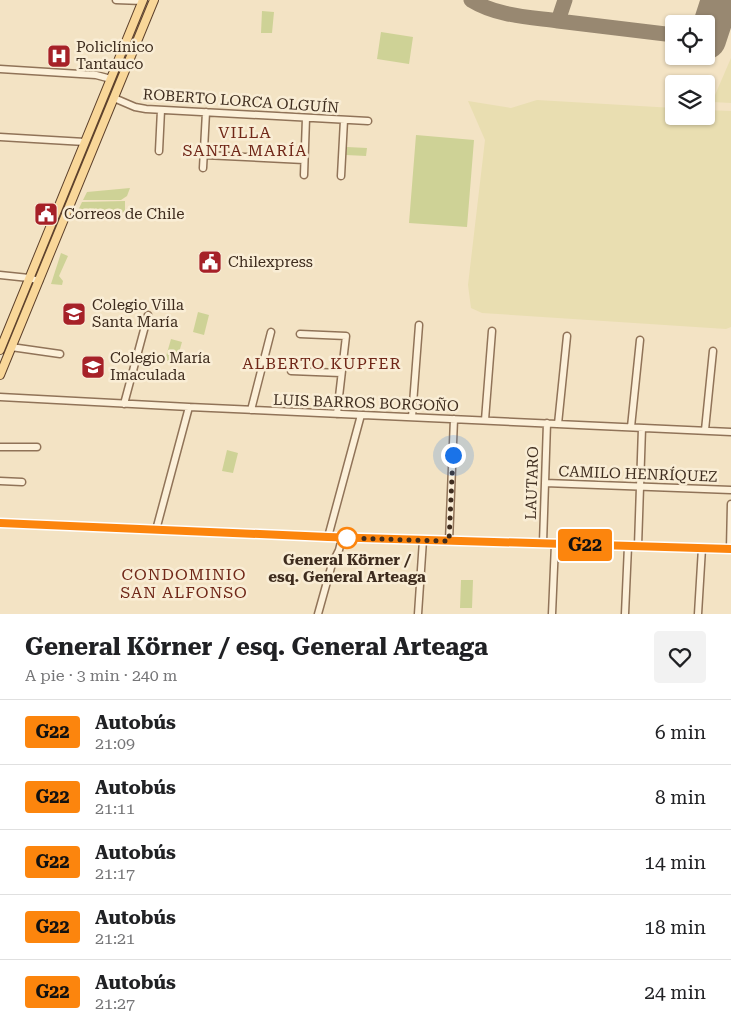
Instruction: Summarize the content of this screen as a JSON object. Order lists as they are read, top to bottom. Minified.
{"streets":{"street":["ROBERTO LORCA OLGUÍN","LUIS BARROS BORGOÑO","CAMILO HENRÍQUEZ","LAUTARO"]},"crossings":[["LUIS BARROS BORGOÑO","LAUTARO"],["CAMILO HENRÍQUEZ","LAUTARO"]],"districts":["VILLA SANTA MARÍA","ALBERTO KUPFER","CONDOMINIO SAN ALFONSO"],"places":{"hospital":["Policlínico Tantauco"],"public building":["Correos de Chile","Chilexpress"],"school or university":["Colegio Villa Santa María","Colegio María Imaculada"],"other":["General Körner / esq. General Arteaga"]},"lines":["bus line G22"],"page":{"on_map":"G22","heading":["General Körner / esq. General Arteaga","A pie · 3 min · 240 m"],"list":[{"mark":"G22","name":"Autobús","note":"21:09","value":"6 min"},{"mark":"G22","name":"Autobús","note":"21:11","value":"8 min"},{"mark":"G22","name":"Autobús","note":"21:17","value":"14 min"},{"mark":"G22","name":"Autobús","note":"21:21","value":"18 min"},{"mark":"G22","name":"Autobús","note":"21:27","value":"24 min"}]}}
